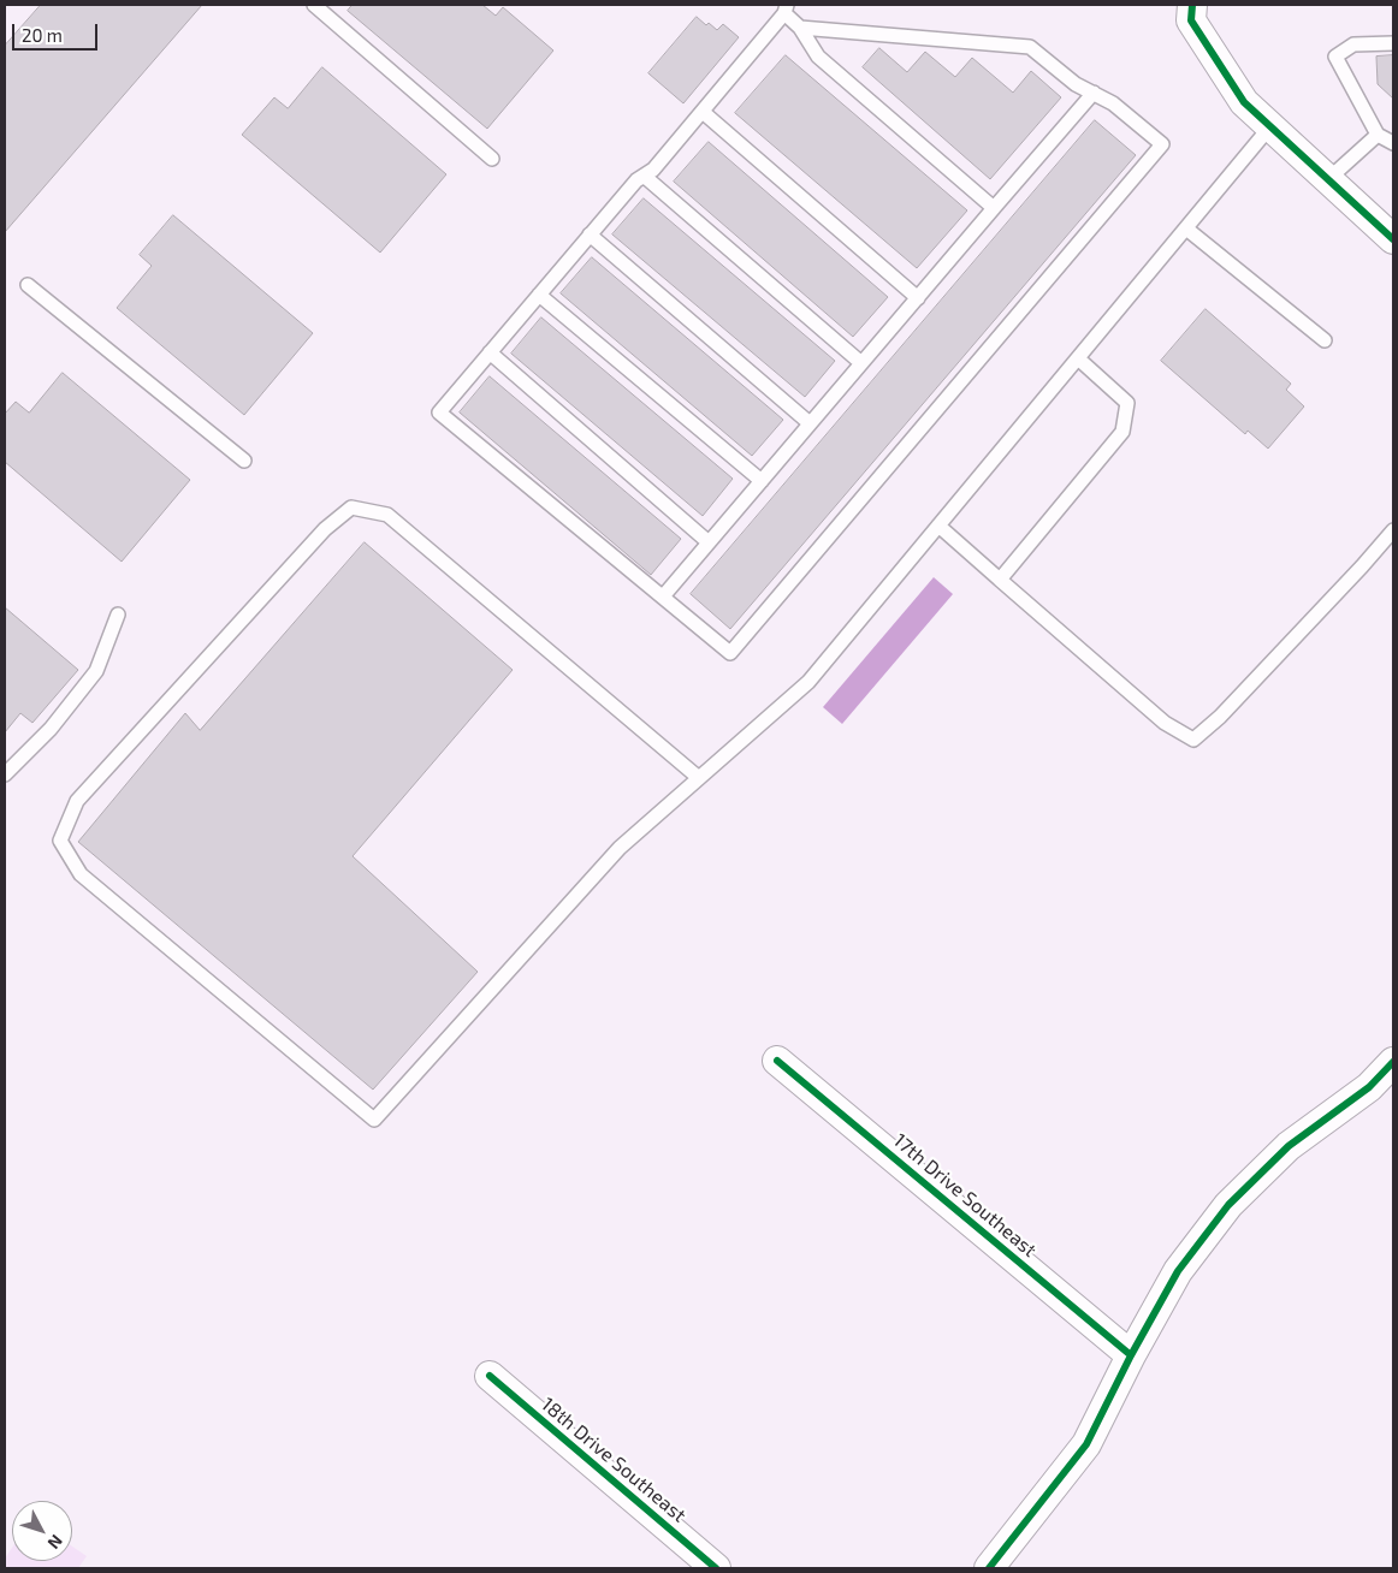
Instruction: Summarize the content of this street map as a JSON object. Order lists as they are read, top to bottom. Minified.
{"streets":{"street":["17th Drive Southeast","18th Drive Southeast"]},"scale_bar":"20 m","north":"bottom right"}
